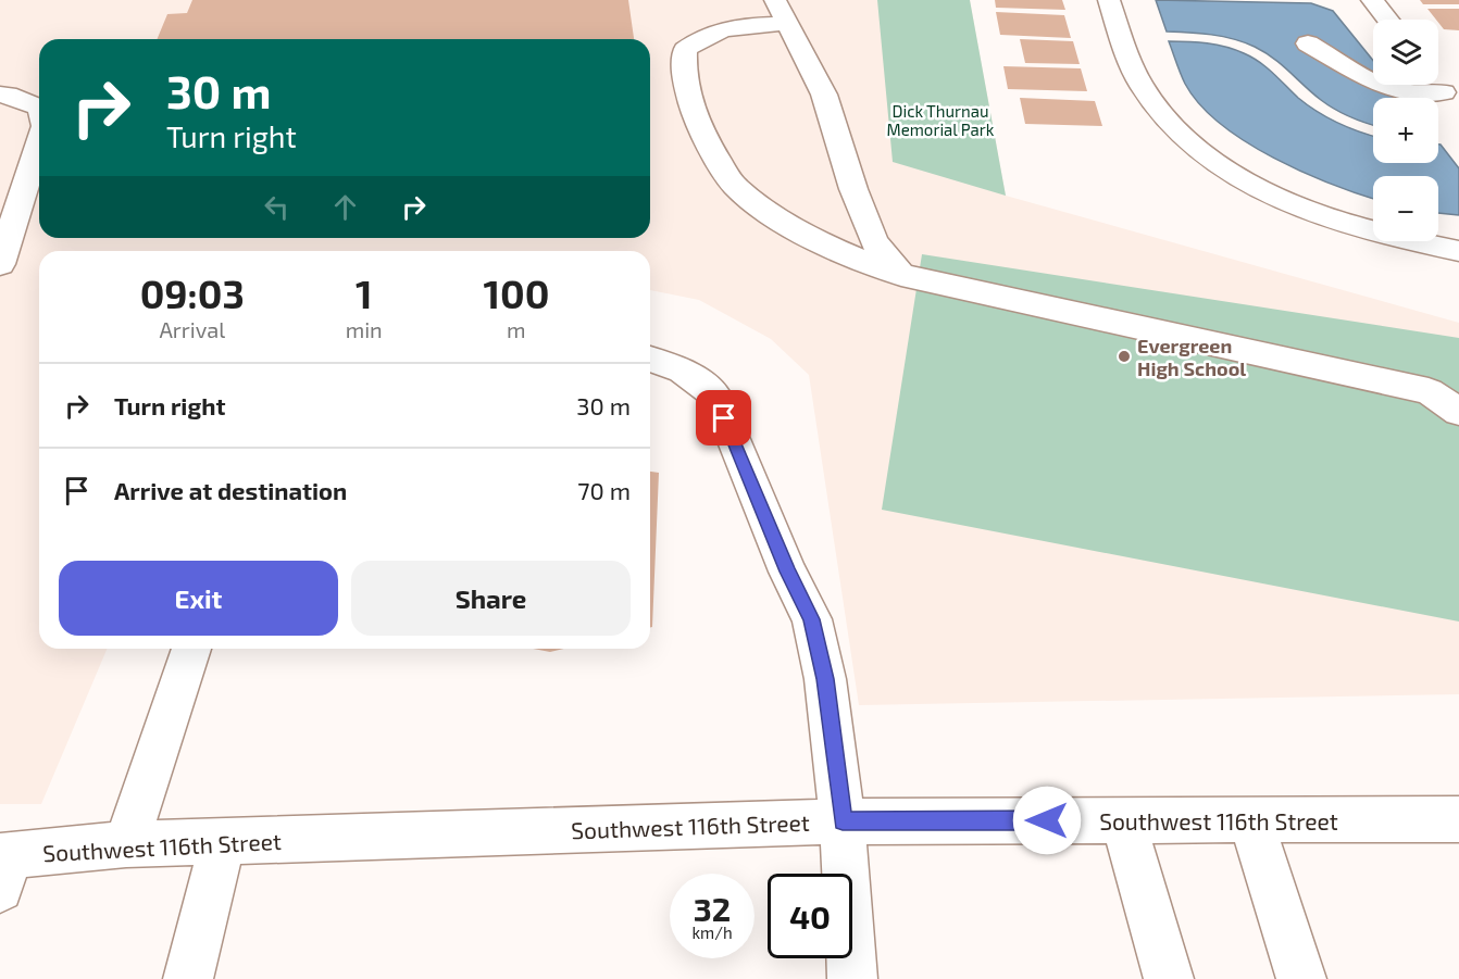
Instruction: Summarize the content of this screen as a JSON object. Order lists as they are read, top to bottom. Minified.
{"streets":{"street":["Southwest 116th Street"]},"parks":["Dick Thurnau Memorial Park"],"places":["Evergreen High School"],"page":{"map_buttons":["+","−"],"turn":["30 m","Turn right"],"eta":["09:03","Arrival","1","min","100","m"],"list":[{"name":"Turn right","value":"30 m"},{"name":"Arrive at destination","value":"70 m"}],"buttons":["Exit","Share"],"speed":"32 km/h","limit":"40"}}
